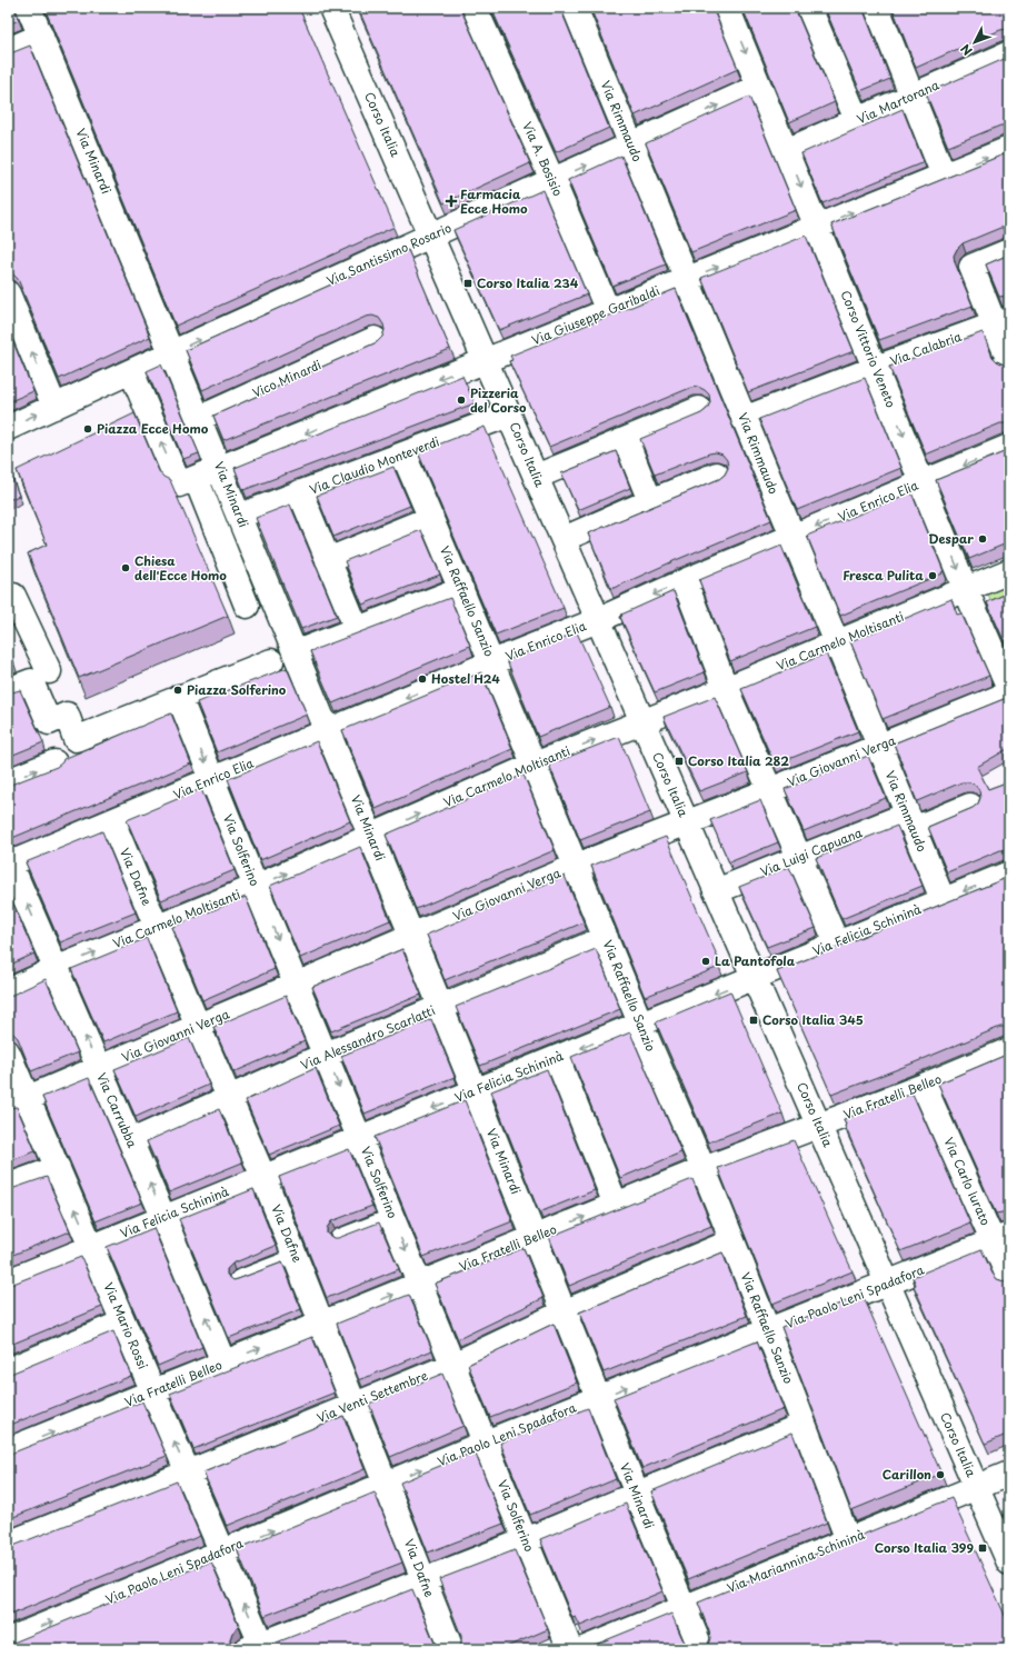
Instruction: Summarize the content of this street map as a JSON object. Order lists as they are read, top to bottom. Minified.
{"streets":{"street":["Via Martorana","Via Rimmaudo","Corso Italia","Via A. Bosisio","Via Minardi","Via Santissimo Rosario","Via Giuseppe Garibaldi","Corso Vittorio Veneto","Via Calabria","Vico Minardi","Via Claudio Monteverdi","Via Enrico Elia","Via Raffaello Sanzio","Via Carmelo Moltisanti","Via Giovanni Verga","Via Solferino","Via Luigi Capuana","Via Dafne","Via Felicia Schininà","Via Alessandro Scarlatti","Via Fratelli Belleo","Via Carrubba","Via Carlo Iurato","Via Paolo Leni Spadafora","Via Mario Rossi","Via Venti Settembre","Via Mariannina Schininà"]},"crossings":[["Via Martorana","Corso Vittorio Veneto"],["Via Rimmaudo","Via Santissimo Rosario"],["Via Rimmaudo","Via Giuseppe Garibaldi"],["Via Rimmaudo","Via Calabria"],["Via Rimmaudo","Via Enrico Elia"],["Via Rimmaudo","Via Carmelo Moltisanti"],["Via Rimmaudo","Via Giovanni Verga"],["Via Rimmaudo","Via Luigi Capuana"],["Via Rimmaudo","Via Felicia Schininà"],["Corso Italia","Via Santissimo Rosario"],["Corso Italia","Via Giuseppe Garibaldi"],["Corso Italia","Via Claudio Monteverdi"],["Corso Italia","Via Enrico Elia"],["Corso Italia","Via Carmelo Moltisanti"],["Corso Italia","Via Giovanni Verga"],["Corso Italia","Via Luigi Capuana"],["Corso Italia","Via Felicia Schininà"],["Corso Italia","Via Fratelli Belleo"],["Corso Italia","Via Paolo Leni Spadafora"],["Corso Italia","Via Mariannina Schininà"],["Via A. Bosisio","Via Santissimo Rosario"],["Via A. Bosisio","Via Giuseppe Garibaldi"],["Via Minardi","Via Santissimo Rosario"],["Via Minardi","Via Giuseppe Garibaldi"],["Via Minardi","Vico Minardi"],["Via Minardi","Via Claudio Monteverdi"],["Via Minardi","Via Enrico Elia"],["Via Minardi","Via Carmelo Moltisanti"],["Via Minardi","Via Giovanni Verga"],["Via Minardi","Via Felicia Schininà"],["Via Minardi","Via Alessandro Scarlatti"],["Via Minardi","Via Fratelli Belleo"],["Via Minardi","Via Paolo Leni Spadafora"],["Via Minardi","Via Venti Settembre"],["Via Minardi","Via Mariannina Schininà"],["Via Santissimo Rosario","Corso Vittorio Veneto"],["Via Giuseppe Garibaldi","Corso Vittorio Veneto"],["Corso Vittorio Veneto","Via Calabria"],["Corso Vittorio Veneto","Via Enrico Elia"],["Corso Vittorio Veneto","Via Carmelo Moltisanti"],["Via Claudio Monteverdi","Via Raffaello Sanzio"],["Via Enrico Elia","Via Raffaello Sanzio"],["Via Enrico Elia","Via Solferino"],["Via Enrico Elia","Via Dafne"],["Via Enrico Elia","Via Carrubba"],["Via Raffaello Sanzio","Via Carmelo Moltisanti"],["Via Raffaello Sanzio","Via Giovanni Verga"],["Via Raffaello Sanzio","Via Felicia Schininà"],["Via Raffaello Sanzio","Via Alessandro Scarlatti"],["Via Raffaello Sanzio","Via Fratelli Belleo"],["Via Raffaello Sanzio","Via Paolo Leni Spadafora"],["Via Raffaello Sanzio","Via Venti Settembre"],["Via Raffaello Sanzio","Via Mariannina Schininà"],["Via Carmelo Moltisanti","Via Solferino"],["Via Carmelo Moltisanti","Via Dafne"],["Via Carmelo Moltisanti","Via Carrubba"],["Via Giovanni Verga","Via Solferino"],["Via Giovanni Verga","Via Dafne"],["Via Giovanni Verga","Via Carrubba"],["Via Giovanni Verga","Via Mario Rossi"],["Via Solferino","Via Felicia Schininà"],["Via Solferino","Via Alessandro Scarlatti"],["Via Solferino","Via Fratelli Belleo"],["Via Solferino","Via Paolo Leni Spadafora"],["Via Solferino","Via Venti Settembre"],["Via Dafne","Via Felicia Schininà"],["Via Dafne","Via Alessandro Scarlatti"],["Via Dafne","Via Fratelli Belleo"],["Via Dafne","Via Paolo Leni Spadafora"],["Via Dafne","Via Venti Settembre"],["Via Felicia Schininà","Via Carrubba"],["Via Felicia Schininà","Via Mario Rossi"],["Via Alessandro Scarlatti","Via Carrubba"],["Via Fratelli Belleo","Via Carrubba"],["Via Fratelli Belleo","Via Carlo Iurato"],["Via Fratelli Belleo","Via Mario Rossi"],["Via Carlo Iurato","Via Paolo Leni Spadafora"],["Via Paolo Leni Spadafora","Via Mario Rossi"],["Via Mario Rossi","Via Venti Settembre"]],"one_way":["Via Santissimo Rosario","Via Felicia Schininà","Via Fratelli Belleo","Via Carrubba","Via Mario Rossi"],"places":{"health":["Farmacia Ecce Homo"],"transit":["Corso Italia 234","Corso Italia 282","Corso Italia 345","Corso Italia 399"],"other":["Pizzeria del Corso","Piazza Ecce Homo","Despar","Chiesa dell'Ecce Homo","Fresca Pulita","Hostel H24","Piazza Solferino","La Pantofola","Carillon"]},"north":"bottom left"}
